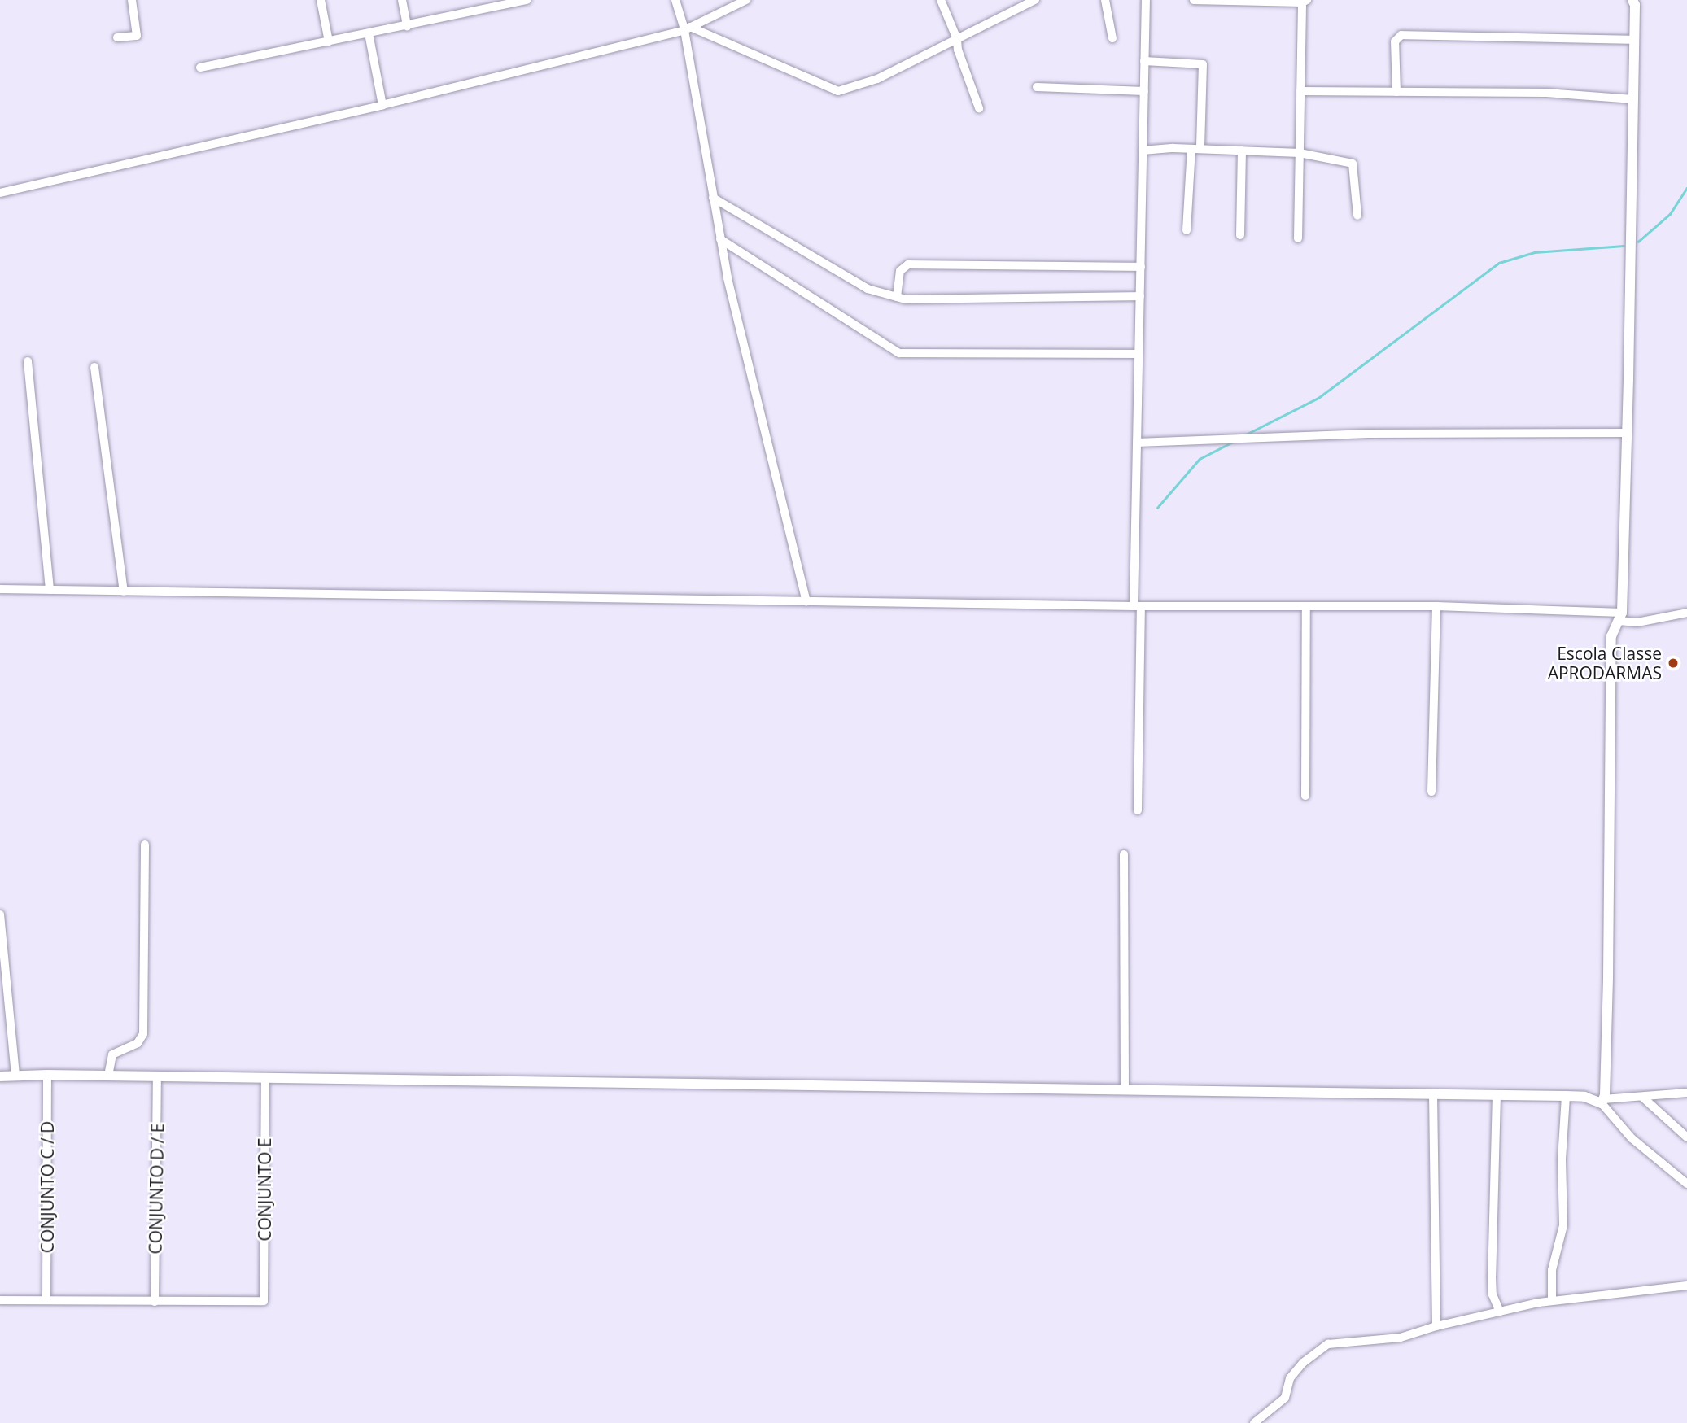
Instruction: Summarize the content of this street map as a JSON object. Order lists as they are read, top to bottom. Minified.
{"streets":{"street":["CONJUNTO C / D","CONJUNTO D / E","CONJUNTO E"]},"crossings":[["CONJUNTO D / E","CONJUNTO E"]],"places":["Escola Classe APRODARMAS"]}
